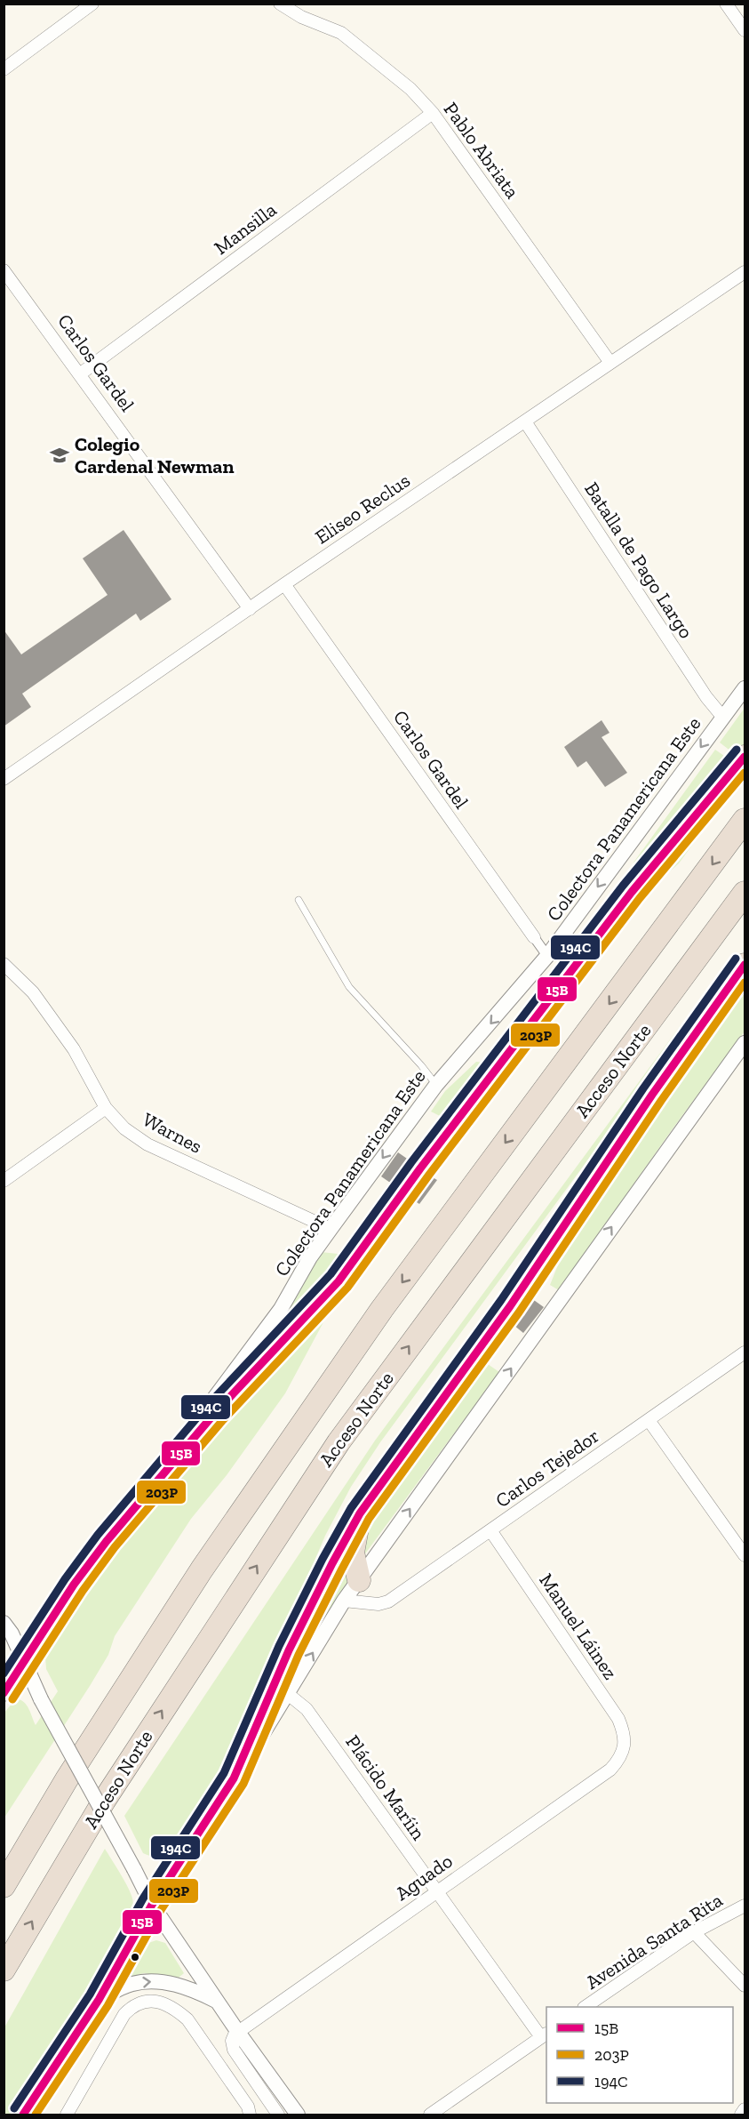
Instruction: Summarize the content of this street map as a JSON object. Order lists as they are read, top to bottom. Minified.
{"streets":{"highway":["Acceso Norte"],"street":["Pablo Abriata","Mansilla","Carlos Gardel","Eliseo Reclus","Batalla de Pago Largo","Colectora Panamericana Este","Warnes","Carlos Tejedor","Manuel Láinez","Plácido Maríin","Aguado","Avenida Santa Rita"]},"crossings":[["Pablo Abriata","Mansilla"],["Pablo Abriata","Eliseo Reclus"],["Mansilla","Carlos Gardel"],["Carlos Gardel","Eliseo Reclus"],["Carlos Gardel","Colectora Panamericana Este"],["Eliseo Reclus","Batalla de Pago Largo"],["Batalla de Pago Largo","Colectora Panamericana Este"],["Colectora Panamericana Este","Warnes"],["Carlos Tejedor","Manuel Láinez"],["Manuel Láinez","Aguado"],["Plácido Maríin","Aguado"]],"one_way":["Colectora Panamericana Este"],"places":{"school or university":["Colegio Cardenal Newman"]},"lines":["transit line 194C","transit line 15B","transit line 203P"],"legend":["15B","203P","194C"]}
